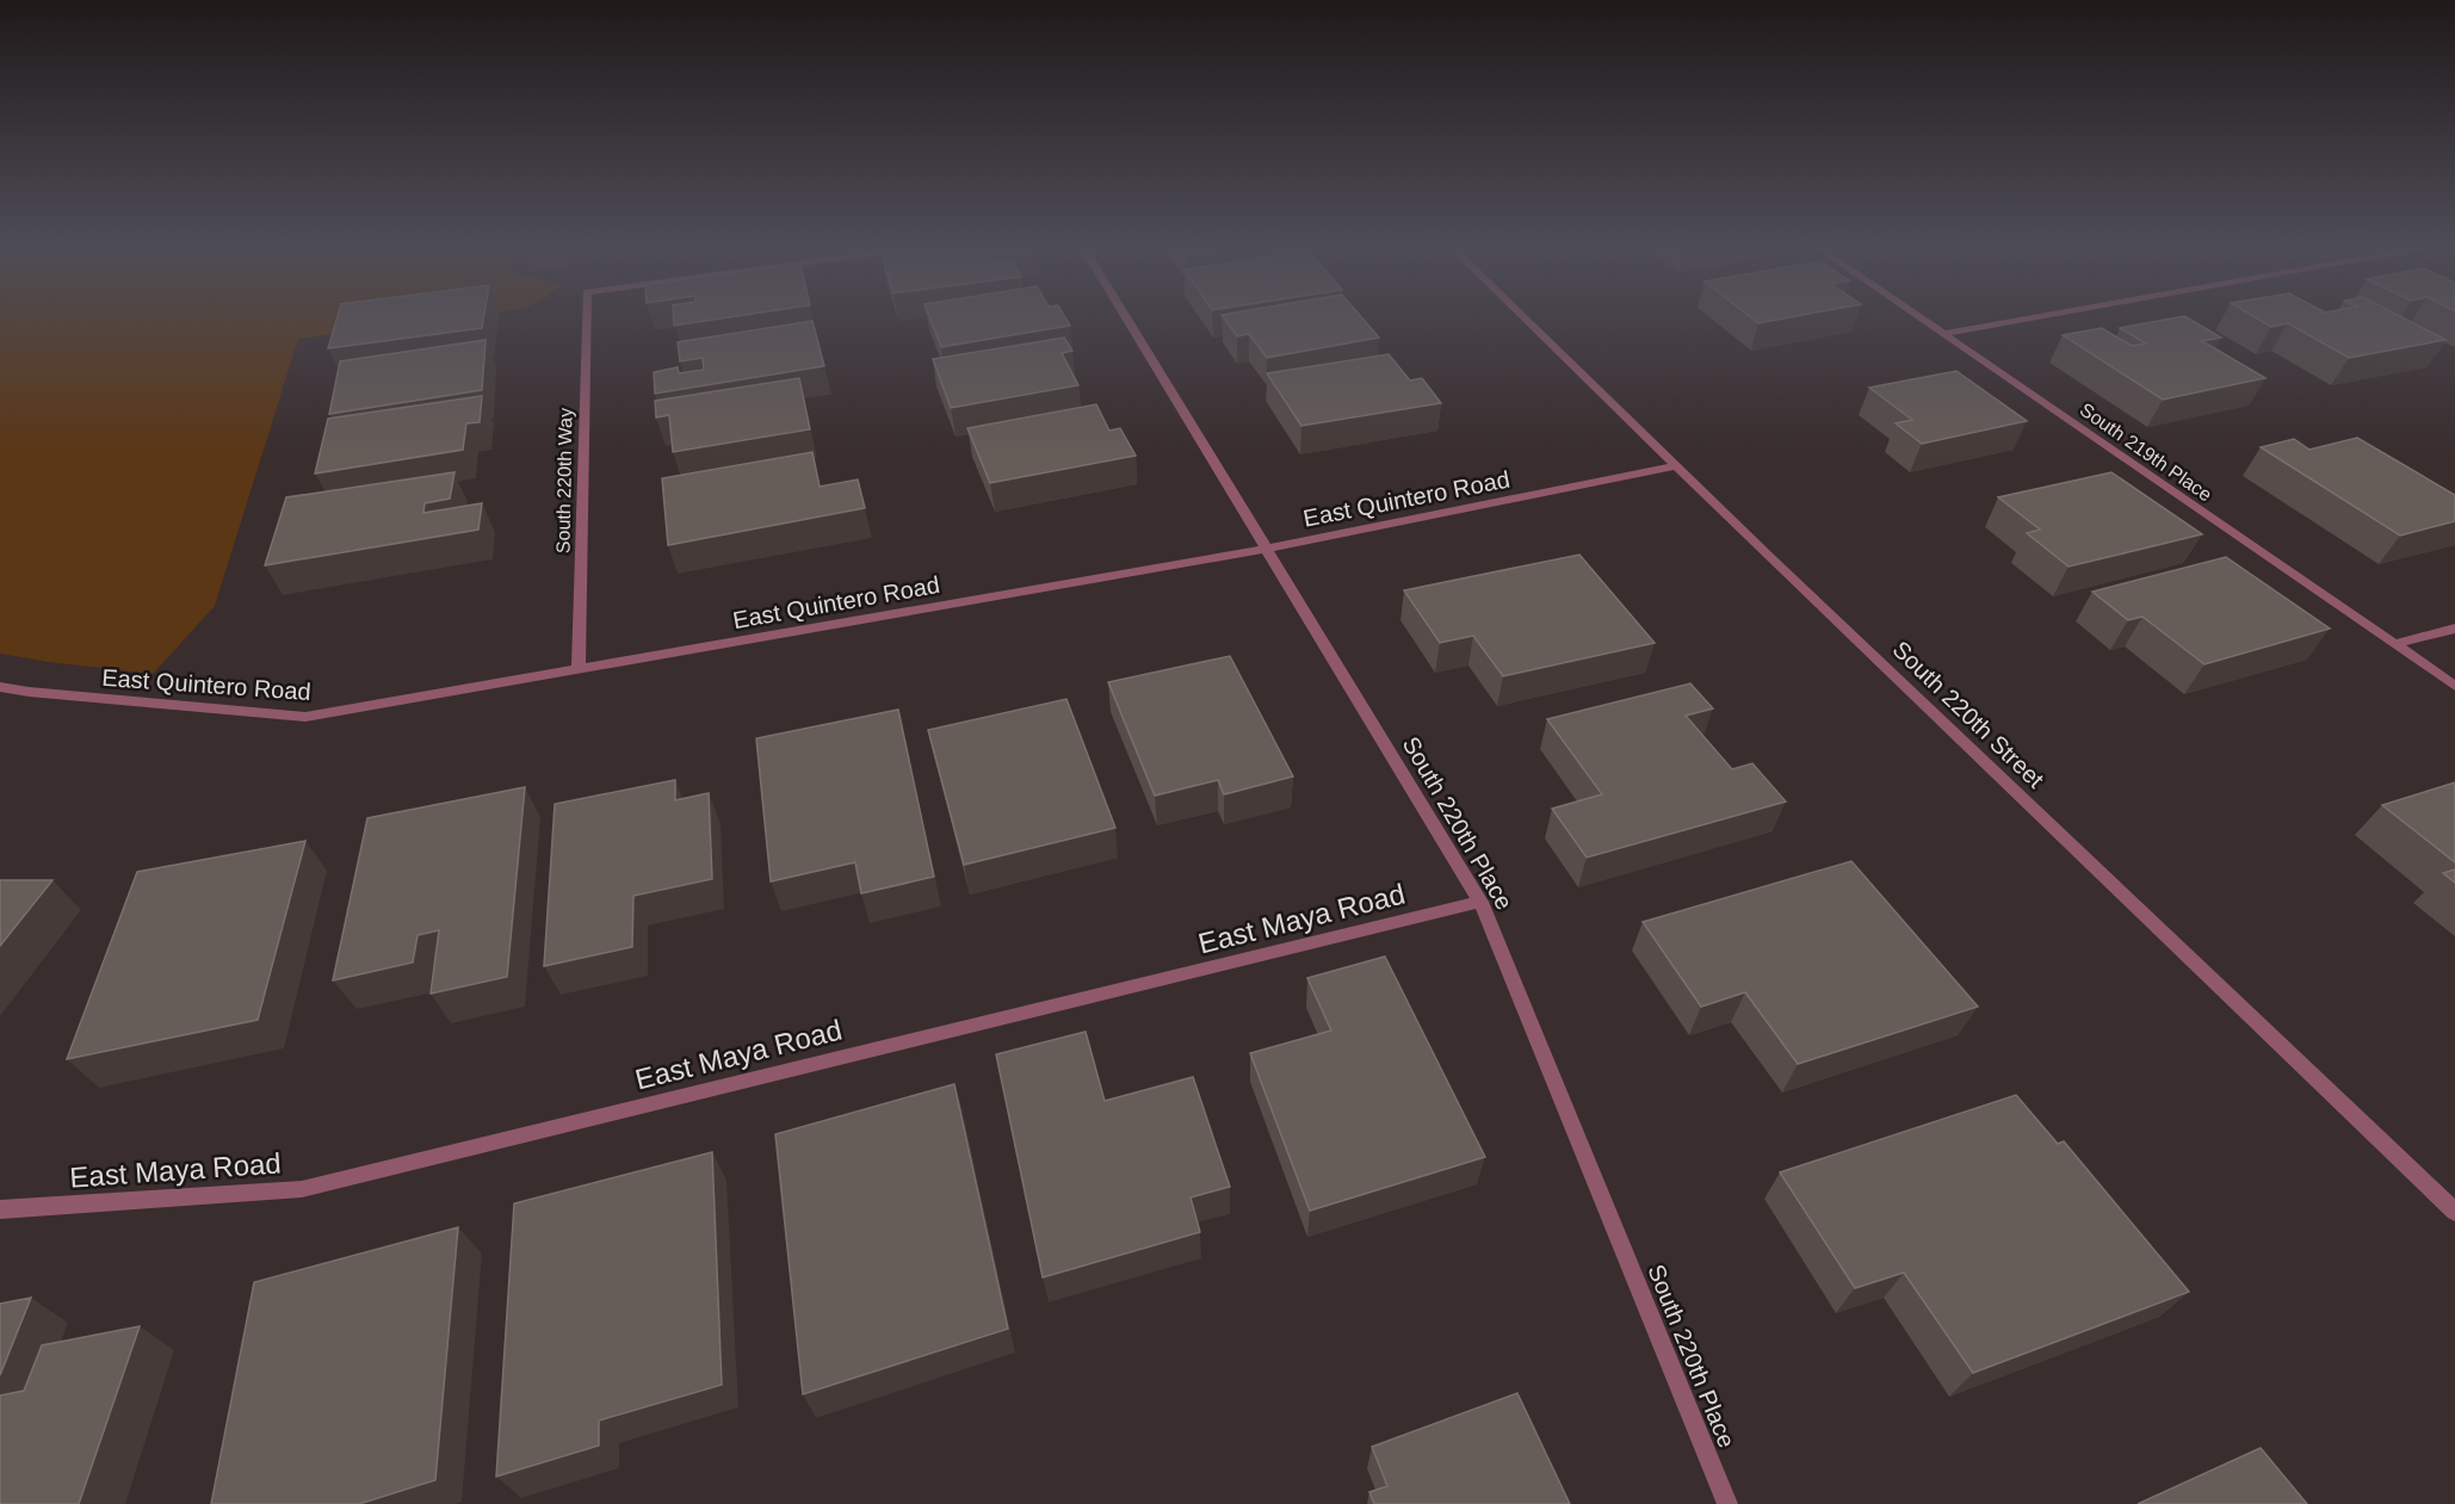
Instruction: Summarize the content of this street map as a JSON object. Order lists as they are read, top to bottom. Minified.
{"streets":{"street":["South 219th Place","South 220th Way","East Quintero Road","South 220th Street","South 220th Place","East Maya Road"]},"crossings":[["South 220th Way","East Quintero Road"],["East Quintero Road","South 220th Street"],["East Quintero Road","South 220th Place"],["South 220th Place","East Maya Road"]]}
